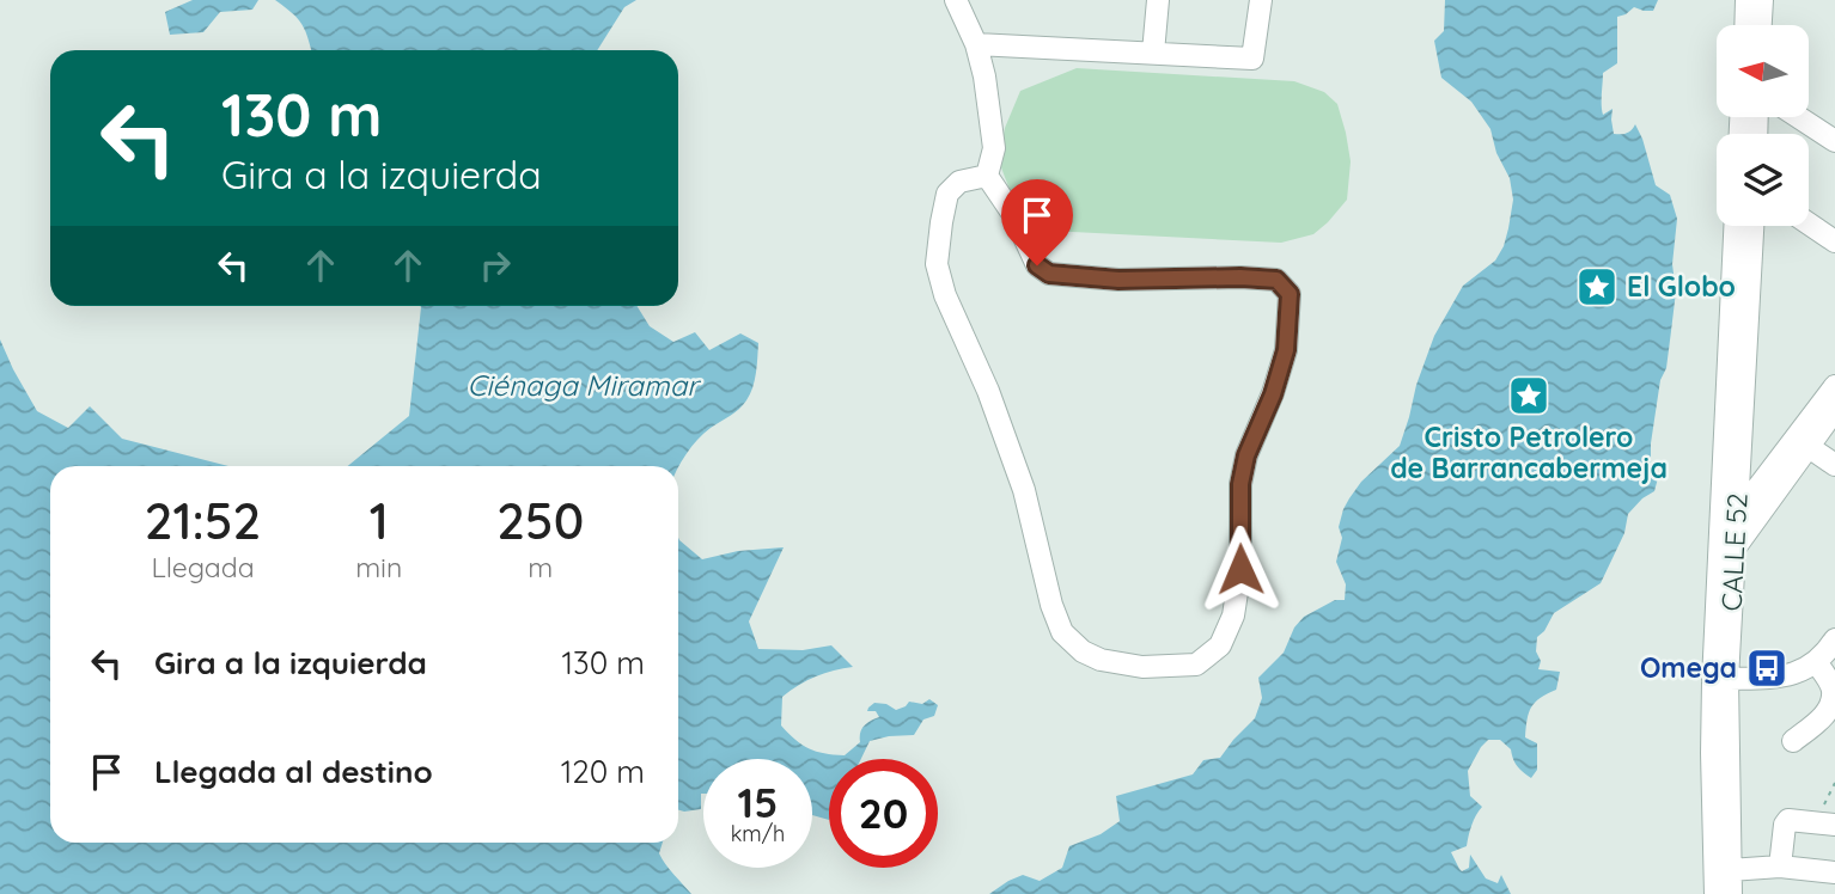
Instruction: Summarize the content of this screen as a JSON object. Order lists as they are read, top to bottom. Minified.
{"streets":{"street":["CALLE 52"]},"water":["Ciénaga Miramar"],"places":{"place":["El Globo","Cristo Petrolero de Barrancabermeja"],"bus stop":["Omega"]},"north":"left","page":{"turn":["130 m","Gira a la izquierda"],"eta":["21:52","Llegada","1","min","250","m"],"list":[{"name":"Gira a la izquierda","value":"130 m"},{"name":"Llegada al destino","value":"120 m"}],"speed":"15 km/h","limit":"20"}}
